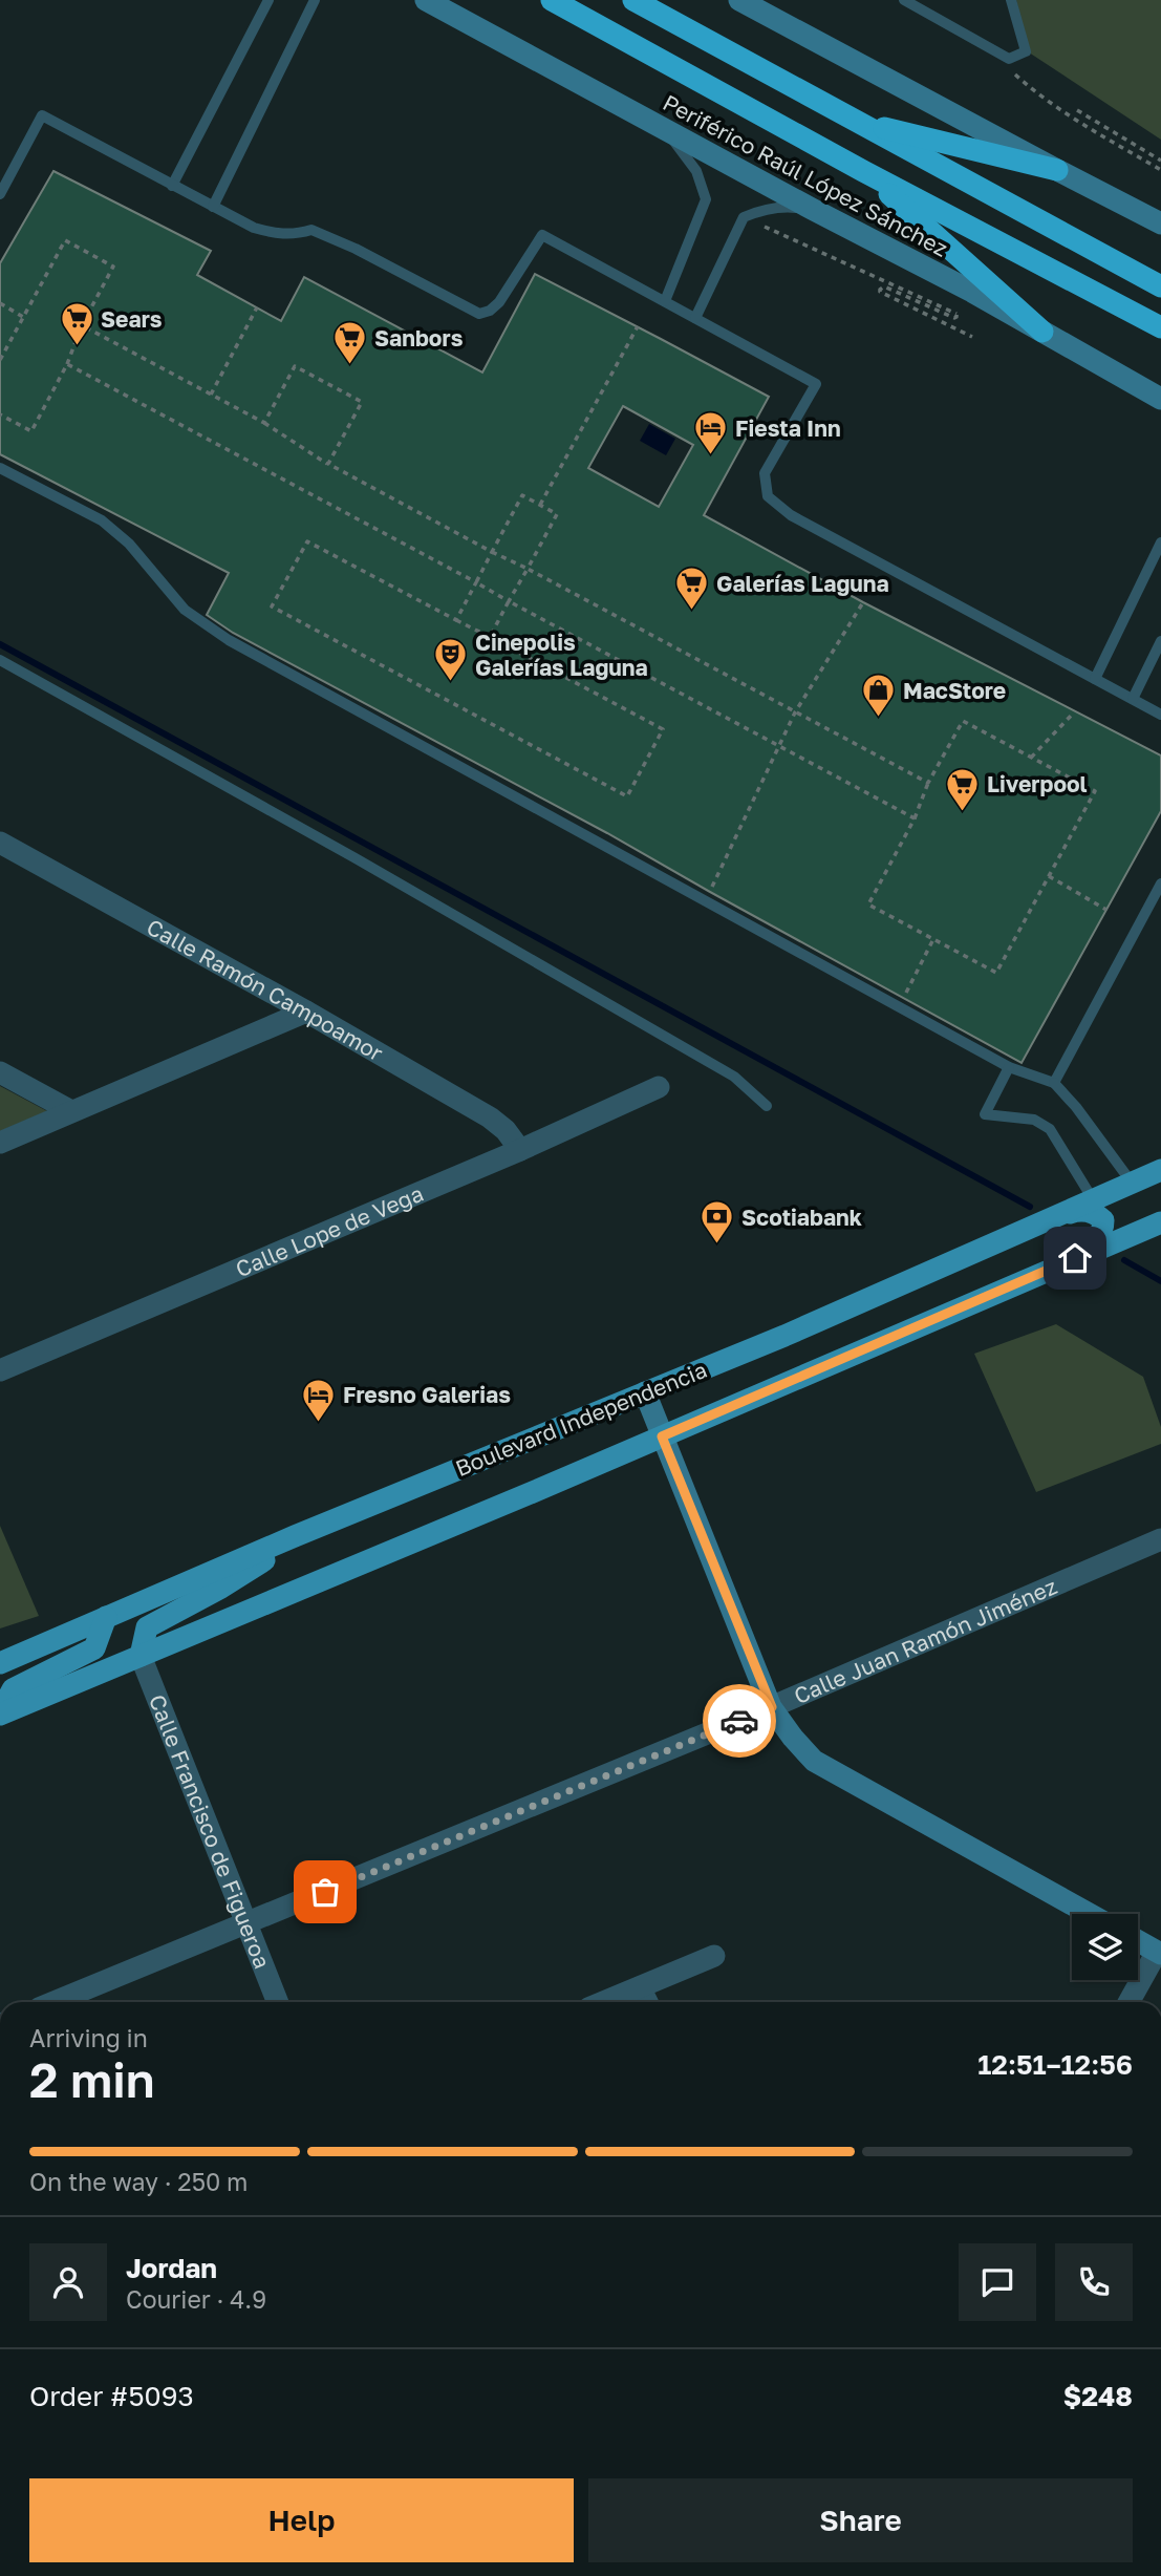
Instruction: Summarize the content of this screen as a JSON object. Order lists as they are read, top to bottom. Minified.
{"streets":{"highway":["Periférico Raúl López Sánchez"],"main road":["Boulevard Independencia"],"street":["Calle Ramón Campoamor","Calle Lope de Vega","Calle Juan Ramón Jiménez","Calle Francisco de Figueroa"]},"crossings":[["Calle Ramón Campoamor","Calle Lope de Vega"],["Boulevard Independencia","Calle Francisco de Figueroa"],["Calle Juan Ramón Jiménez","Calle Francisco de Figueroa"]],"places":{"supermarket":["Sears","Sanbors","Galerías Laguna","Liverpool"],"hotel":["Fiesta Inn","Fresno Galerias"],"theatre":["Cinepolis Galerías Laguna"],"shop":["MacStore"],"bank":["Scotiabank"]},"page":{"heading":["2 min","Arriving in","12:51–12:56"],"panel":["Jordan","Courier · 4.9","Order #5093","$248"],"bar":"On the way · 250 m","buttons":["Help","Share"]}}
